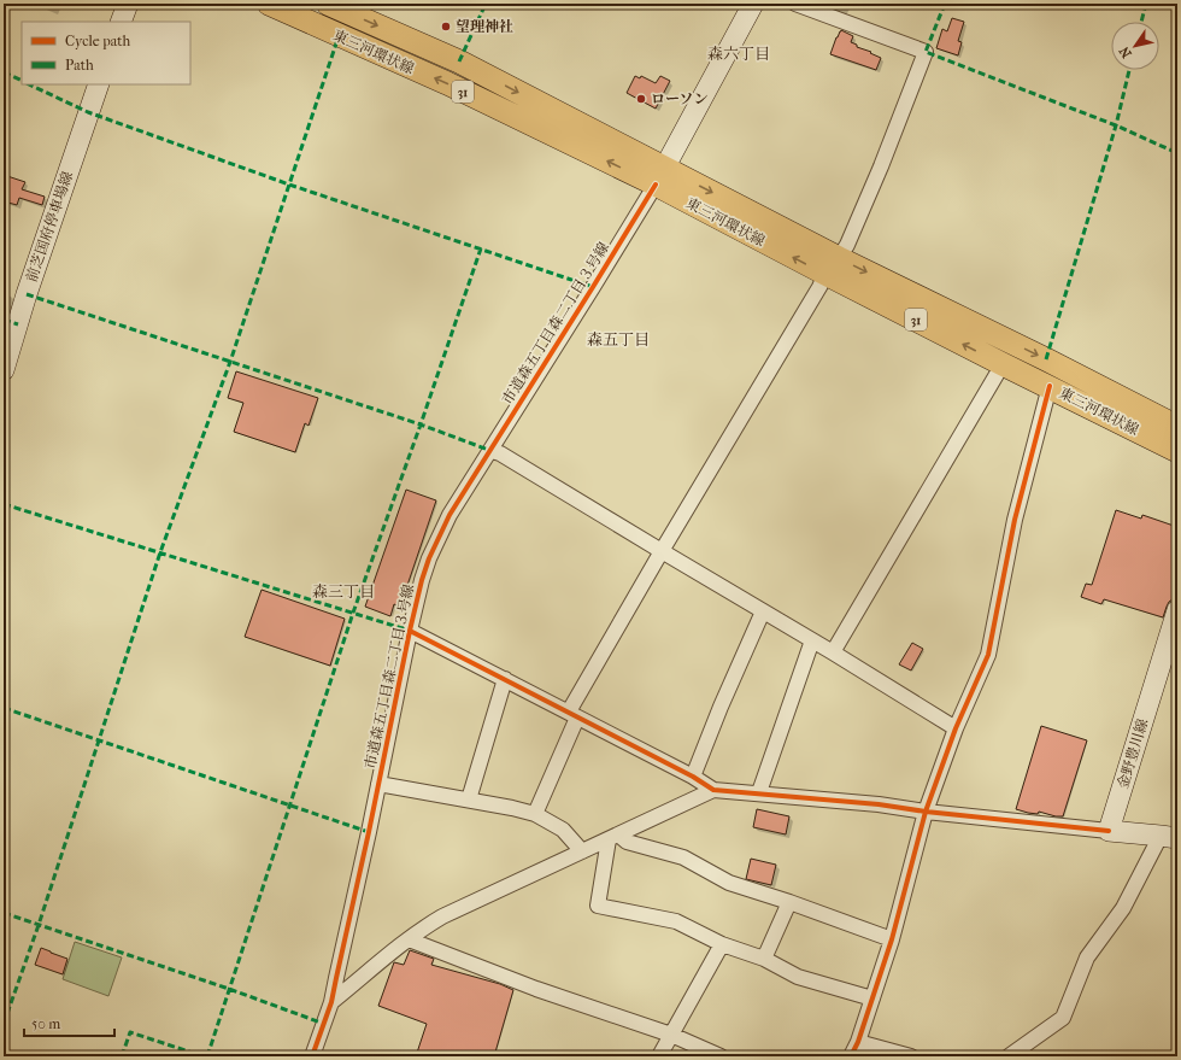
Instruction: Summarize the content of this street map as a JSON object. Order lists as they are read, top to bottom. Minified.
{"streets":{"main road":["東三河環状線","31","前芝国府停車場線","金野豊川線"],"street":["市道森五丁目森二丁目３号線"]},"crossings":[["東三河環状線","市道森五丁目森二丁目３号線"]],"districts":["森六丁目","森五丁目","森三丁目"],"places":["望理神社","ローソン"],"legend":["Cycle path","Path"],"scale_bar":"50 m","north":"bottom left"}
